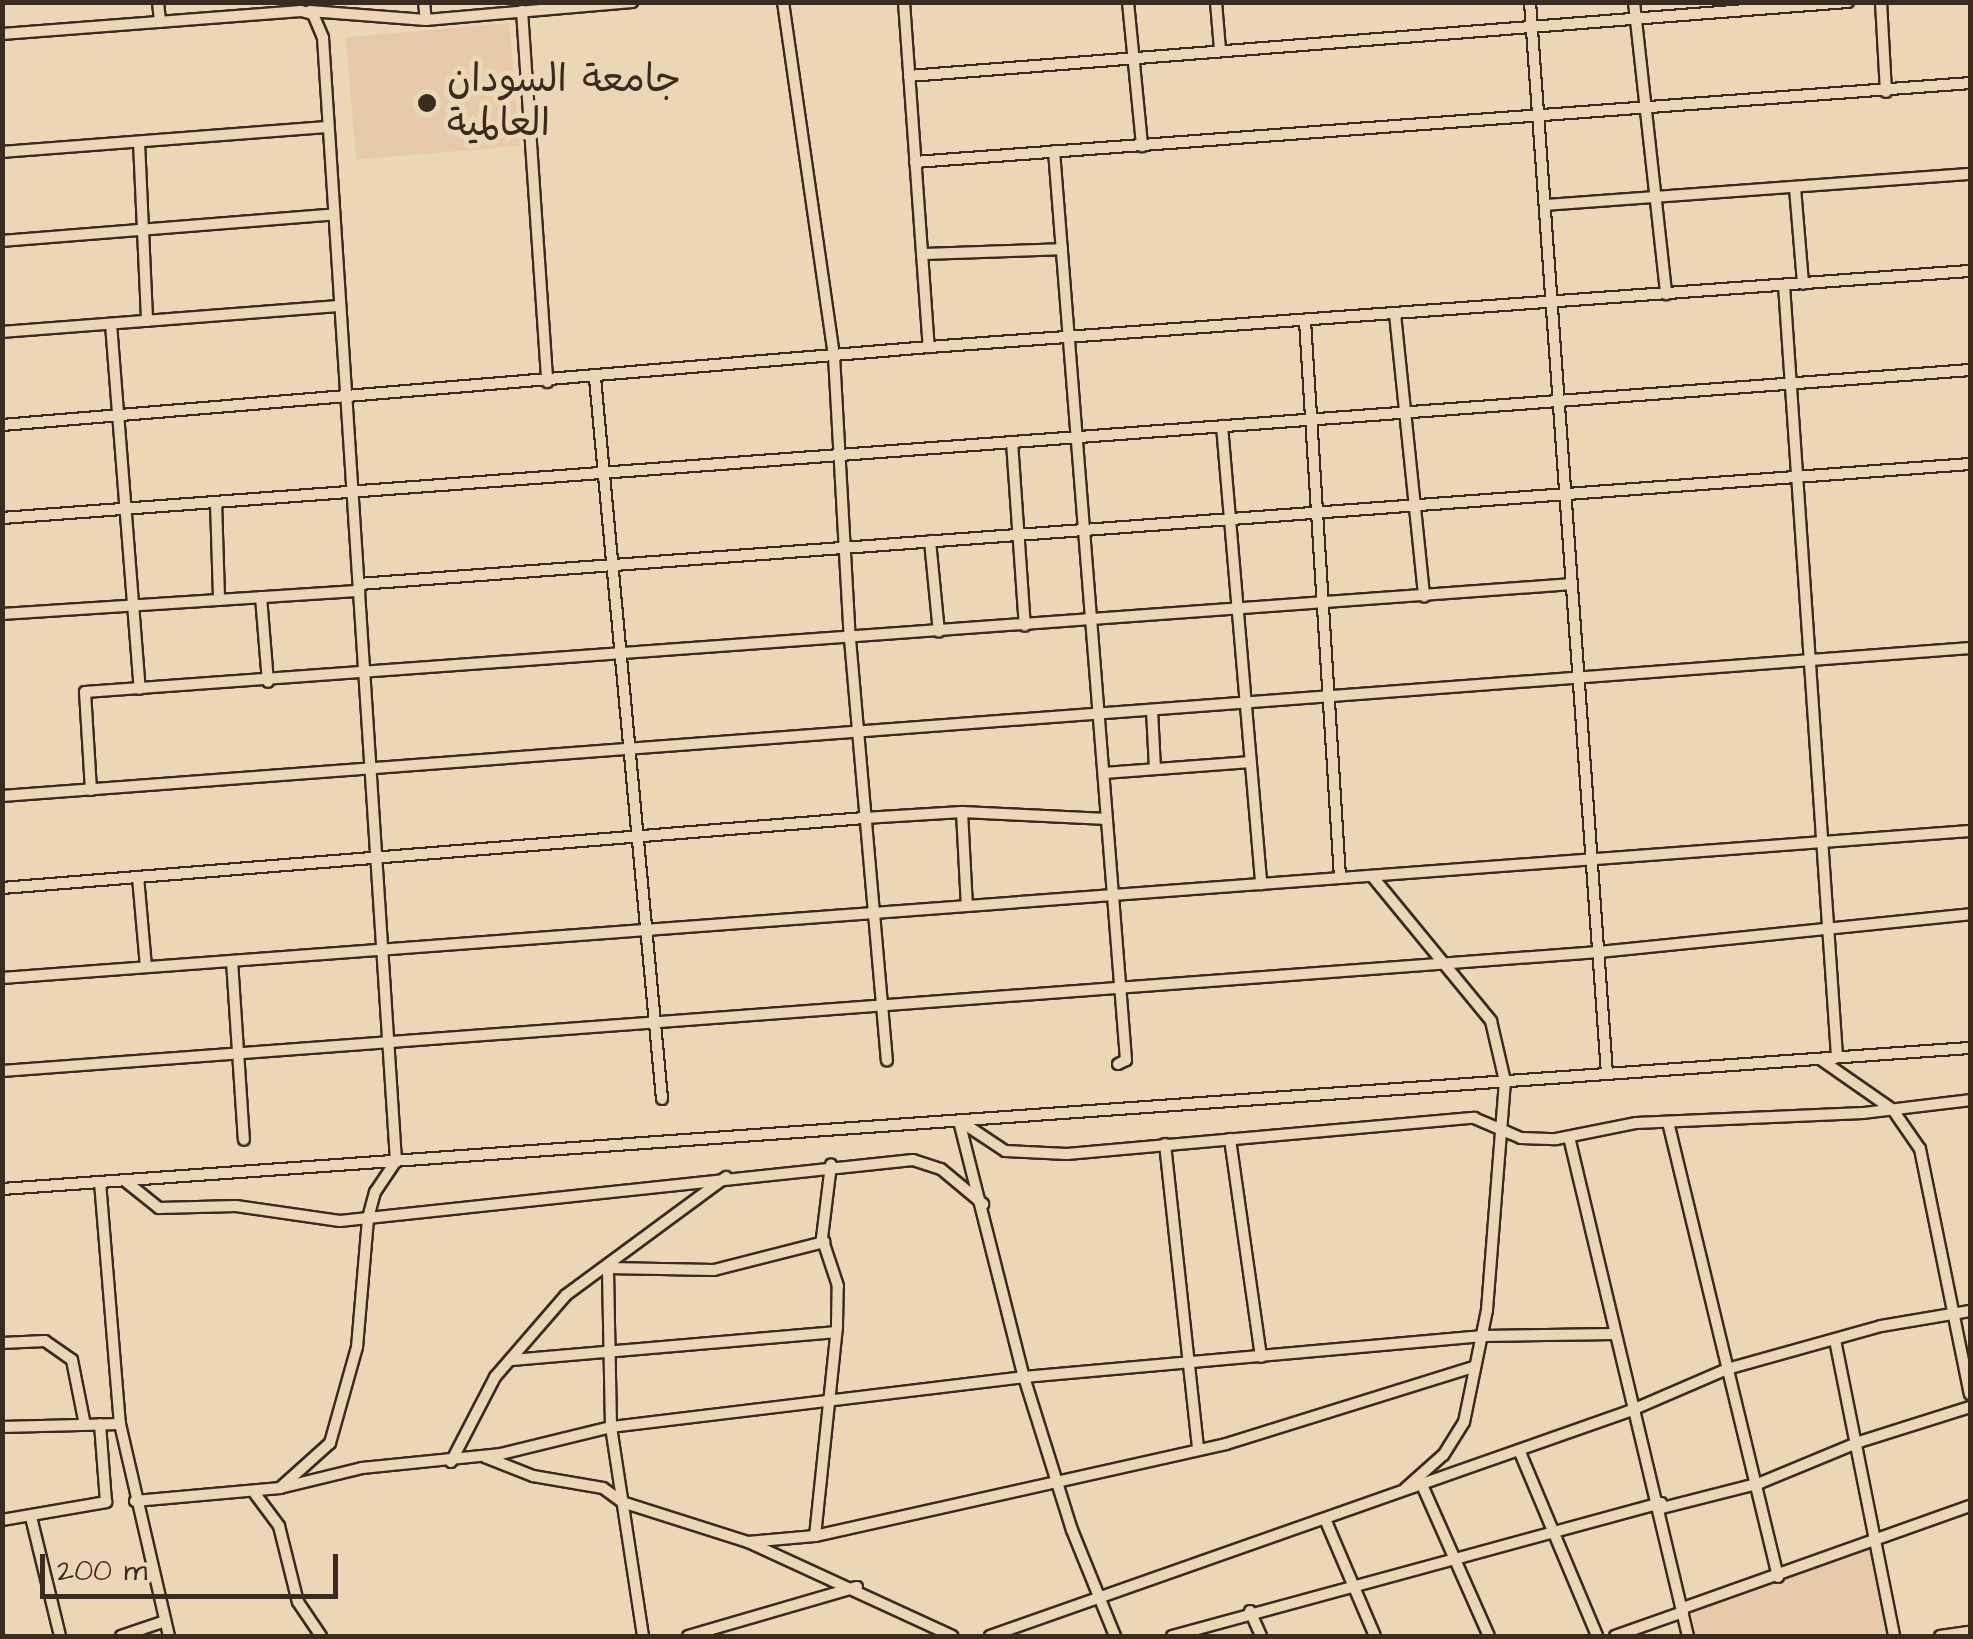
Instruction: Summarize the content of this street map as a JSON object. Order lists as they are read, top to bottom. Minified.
{"places":["جامعة السودان العالمية"],"scale_bar":"200 m"}
